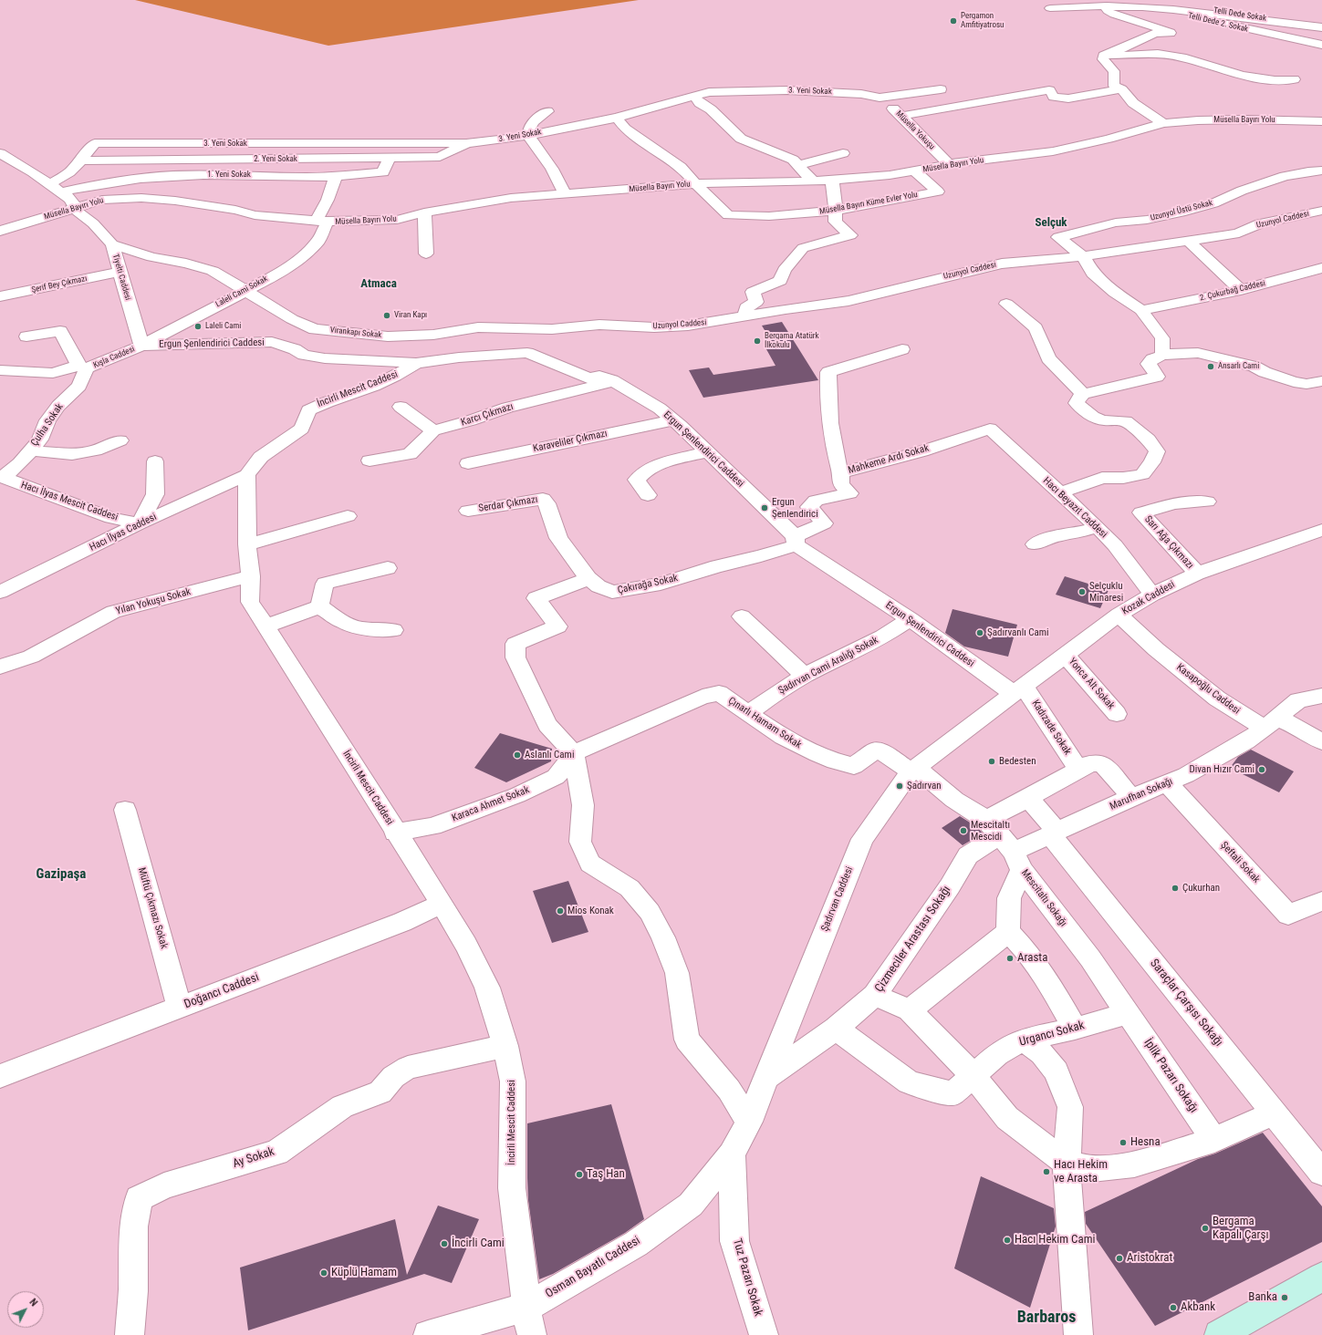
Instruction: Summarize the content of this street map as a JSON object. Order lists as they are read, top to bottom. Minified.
{"streets":{"street":["Telli Dede Sokak","Telli Dede 2. Sokak","3. Yeni Sokak","Müsella Bayırı Yolu","Müsella Yokuşu","2. Yeni Sokak","1. Yeni Sokak","Müsella Bayırı Küme Evler Yolu","Uzunyol Üstü Sokak","Uzunyol Caddesi","Tiyelti Caddesi","Şerif Bey Çıkmazı","2. Çukurbağ Caddesi","Laleli Cami Sokak","Virankapı Sokak","Ergun Şenlendirici Caddesi","Kışla Caddesi","İncirli Mescit Caddesi","Karcı Çıkmazı","Çulha Sokak","Karaveliler Çıkmazı","Mahkeme Ardı Sokak","Hacı İlyas Mescit Caddesi","Serdar Çıkmazı","Hacı Beyazıt Caddesi","Hacı İlyas Caddesi","Sarı Ağa Çıkmazı","Çakırağa Sokak","Kozak Caddesi","Yılan Yokuşu Sokak","Şadırvan Cami Aralığı Sokak","Yonca Alt Sokak","Kasapoğlu Caddesi","Çınarlı Hamam Sokak","Kadızade Sokak","Marufhan Sokağı","Karaca Ahmet Sokak","Şeftali Sokak","Mescitaltı Sokağı","Şadırvan Caddesi","Müftü Çıkmazı Sokak","Çizmeciler Arastası Sokağı","Doğancı Caddesi","Saraçlar Çarşısı Sokağı","Urgancı Sokak","İplik Pazarı Sokağı","Ay Sokak","Osman Bayatlı Caddesi","Tuz Pazarı Sokak"]},"crossings":[["Telli Dede Sokak","Telli Dede 2. Sokak"],["3. Yeni Sokak","Müsella Yokuşu"],["3. Yeni Sokak","2. Yeni Sokak"],["3. Yeni Sokak","Müsella Bayırı Küme Evler Yolu"],["Müsella Bayırı Yolu","Müsella Yokuşu"],["Müsella Bayırı Yolu","Müsella Bayırı Küme Evler Yolu"],["Müsella Bayırı Yolu","Tiyelti Caddesi"],["Müsella Bayırı Yolu","Laleli Cami Sokak"],["2. Yeni Sokak","1. Yeni Sokak"],["1. Yeni Sokak","Tiyelti Caddesi"],["1. Yeni Sokak","Laleli Cami Sokak"],["Uzunyol Üstü Sokak","Uzunyol Caddesi"],["Uzunyol Caddesi","Virankapı Sokak"],["Tiyelti Caddesi","Şerif Bey Çıkmazı"],["Tiyelti Caddesi","Laleli Cami Sokak"],["Tiyelti Caddesi","Virankapı Sokak"],["Tiyelti Caddesi","Ergun Şenlendirici Caddesi"],["Tiyelti Caddesi","Kışla Caddesi"],["Laleli Cami Sokak","Virankapı Sokak"],["Laleli Cami Sokak","Ergun Şenlendirici Caddesi"],["Laleli Cami Sokak","Kışla Caddesi"],["Ergun Şenlendirici Caddesi","Kışla Caddesi"],["Ergun Şenlendirici Caddesi","İncirli Mescit Caddesi"],["Ergun Şenlendirici Caddesi","Karcı Çıkmazı"],["Ergun Şenlendirici Caddesi","Karaveliler Çıkmazı"],["Ergun Şenlendirici Caddesi","Mahkeme Ardı Sokak"],["Ergun Şenlendirici Caddesi","Çakırağa Sokak"],["Ergun Şenlendirici Caddesi","Kozak Caddesi"],["Ergun Şenlendirici Caddesi","Şadırvan Cami Aralığı Sokak"],["Ergun Şenlendirici Caddesi","Kadızade Sokak"],["Ergun Şenlendirici Caddesi","Şadırvan Caddesi"],["Kışla Caddesi","Çulha Sokak"],["İncirli Mescit Caddesi","Hacı İlyas Caddesi"],["İncirli Mescit Caddesi","Yılan Yokuşu Sokak"],["İncirli Mescit Caddesi","Karaca Ahmet Sokak"],["İncirli Mescit Caddesi","Doğancı Caddesi"],["İncirli Mescit Caddesi","Ay Sokak"],["İncirli Mescit Caddesi","Osman Bayatlı Caddesi"],["Çulha Sokak","Hacı İlyas Mescit Caddesi"],["Mahkeme Ardı Sokak","Hacı Beyazıt Caddesi"],["Mahkeme Ardı Sokak","Çakırağa Sokak"],["Hacı İlyas Mescit Caddesi","Hacı İlyas Caddesi"],["Serdar Çıkmazı","Çakırağa Sokak"],["Hacı Beyazıt Caddesi","Kozak Caddesi"],["Sarı Ağa Çıkmazı","Kozak Caddesi"],["Kozak Caddesi","Yonca Alt Sokak"],["Kozak Caddesi","Kasapoğlu Caddesi"],["Kozak Caddesi","Kadızade Sokak"],["Kozak Caddesi","Şadırvan Caddesi"],["Şadırvan Cami Aralığı Sokak","Çınarlı Hamam Sokak"],["Kasapoğlu Caddesi","Marufhan Sokağı"],["Çınarlı Hamam Sokak","Karaca Ahmet Sokak"],["Çınarlı Hamam Sokak","Mescitaltı Sokağı"],["Çınarlı Hamam Sokak","Şadırvan Caddesi"],["Kadızade Sokak","Şadırvan Caddesi"],["Marufhan Sokağı","Şeftali Sokak"],["Marufhan Sokağı","Mescitaltı Sokağı"],["Marufhan Sokağı","Çizmeciler Arastası Sokağı"],["Marufhan Sokağı","Saraçlar Çarşısı Sokağı"],["Mescitaltı Sokağı","Şadırvan Caddesi"],["Mescitaltı Sokağı","Çizmeciler Arastası Sokağı"],["Mescitaltı Sokağı","Urgancı Sokak"],["Mescitaltı Sokağı","İplik Pazarı Sokağı"],["Şadırvan Caddesi","Çizmeciler Arastası Sokağı"],["Şadırvan Caddesi","Osman Bayatlı Caddesi"],["Şadırvan Caddesi","Tuz Pazarı Sokak"],["Müftü Çıkmazı Sokak","Doğancı Caddesi"],["Çizmeciler Arastası Sokağı","Urgancı Sokak"],["Urgancı Sokak","İplik Pazarı Sokağı"],["Osman Bayatlı Caddesi","Tuz Pazarı Sokak"]],"districts":["Selçuk","Atmaca","Gazipaşa","Barbaros"],"places":["Pergamon Amfitiyatrosu","Viran Kapı","Laleli Cami","Bergama Atatürk İlkokulu","Ansarlı Cami","Ergun Şenlendirici","Selçuklu Minaresi","Şadırvanlı Cami","Aslanlı Cami","Bedesten","Divan Hızır Cami","Şadırvan","Mescitaltı Mescidi","Çukurhan","Mios Konak","Arasta","Hesna","Hacı Hekim ve Arasta","Taş Han","Bergama Kapalı Çarşı","Hacı Hekim Cami","İncirli Cami","Aristokrat","Küplü Hamam","Banka","Akbank"],"north":"top right"}
